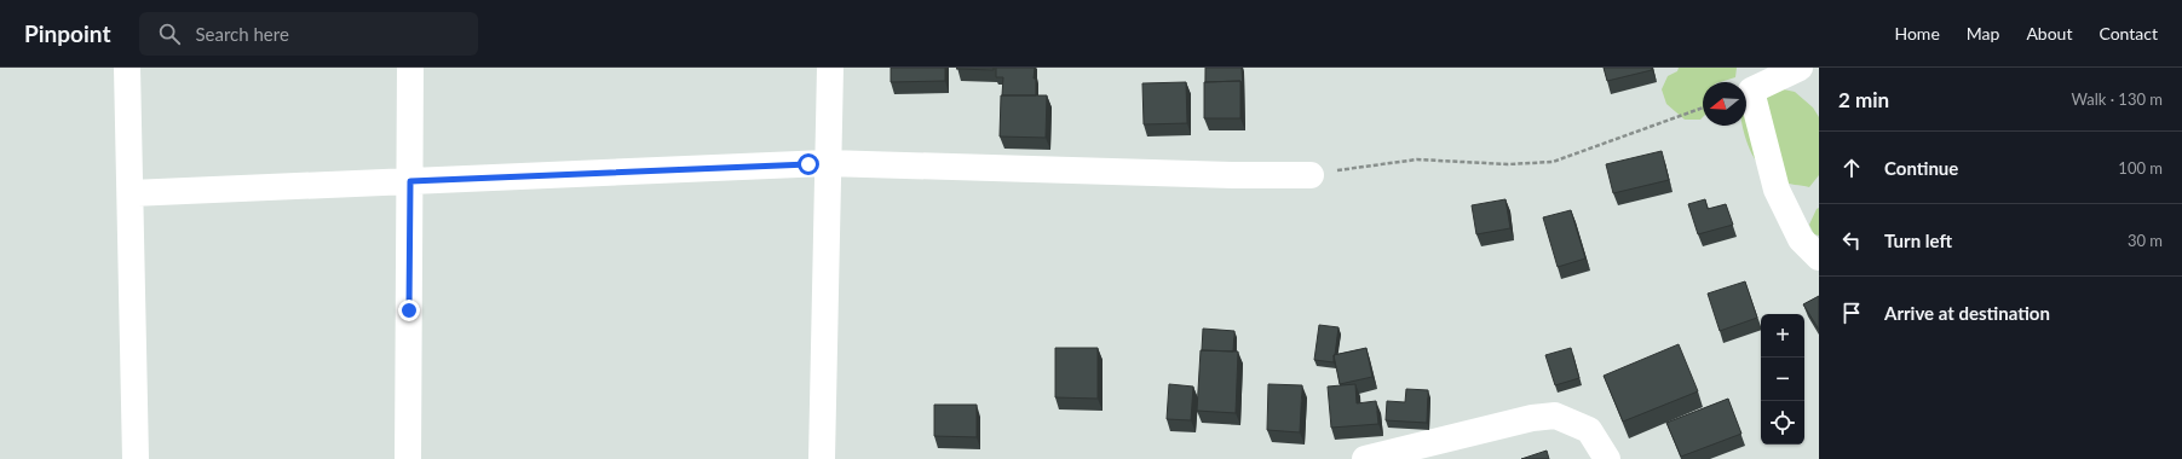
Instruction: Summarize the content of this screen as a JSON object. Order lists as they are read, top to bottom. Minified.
{"north":"left","page":{"header":"Pinpoint","search":"Search here","nav":["Home","Map","About","Contact"],"heading":["2 min","Walk · 130 m"],"list":[["Continue","100 m"],["Turn left","30 m"],"Arrive at destination"],"map_buttons":["+","−"]}}
